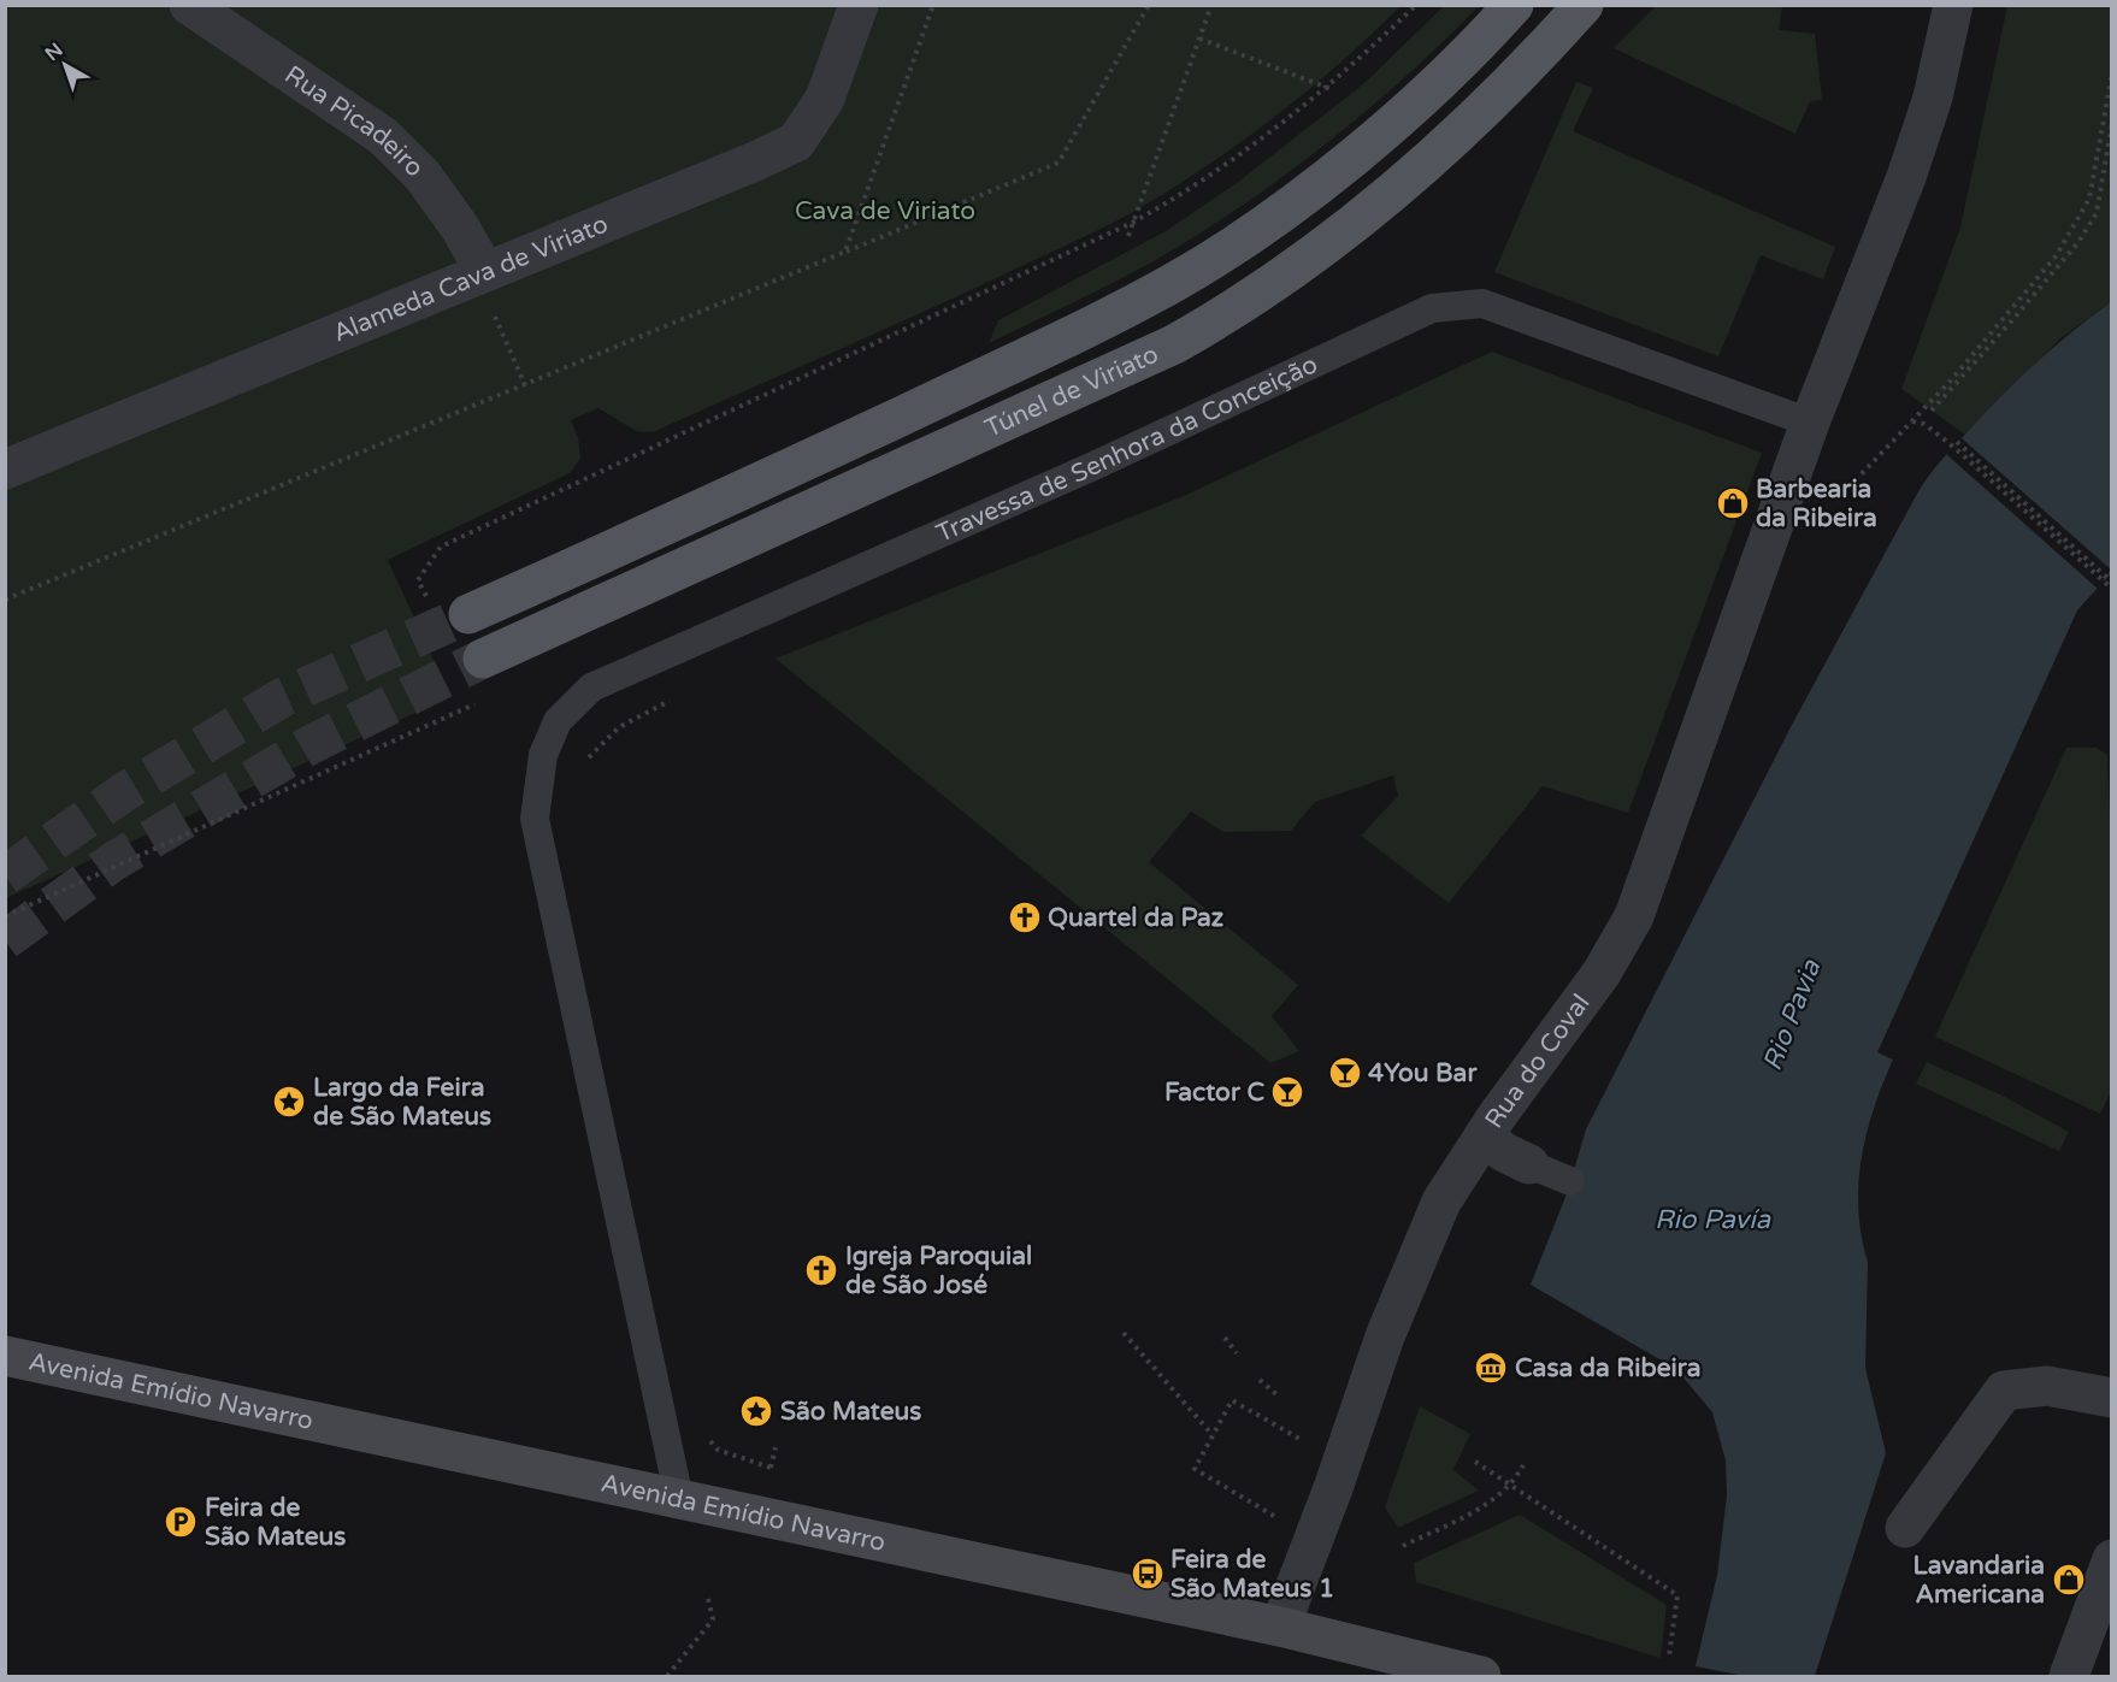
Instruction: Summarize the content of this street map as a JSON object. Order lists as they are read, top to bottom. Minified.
{"streets":{"main road":["Túnel de Viriato","Avenida Emídio Navarro"],"street":["Rua Picadeiro","Alameda Cava de Viriato","Rua do Coval"],"lane":["Travessa de Senhora da Conceição"]},"crossings":[["Rua Picadeiro","Alameda Cava de Viriato"],["Travessa de Senhora da Conceição","Rua do Coval"],["Travessa de Senhora da Conceição","Avenida Emídio Navarro"],["Rua do Coval","Avenida Emídio Navarro"]],"water":["Rio Pavia","Rio Pavía"],"parks":["Cava de Viriato"],"places":{"shop":["Barbearia da Ribeira","Lavandaria Americana"],"church":["Quartel da Paz","Igreja Paroquial de São José"],"bar":["4You Bar","Factor C"],"place":["Largo da Feira de São Mateus","São Mateus"],"museum":["Casa da Ribeira"],"parking":["Feira de São Mateus"],"bus stop":["Feira de São Mateus 1"]},"north":"top left"}
